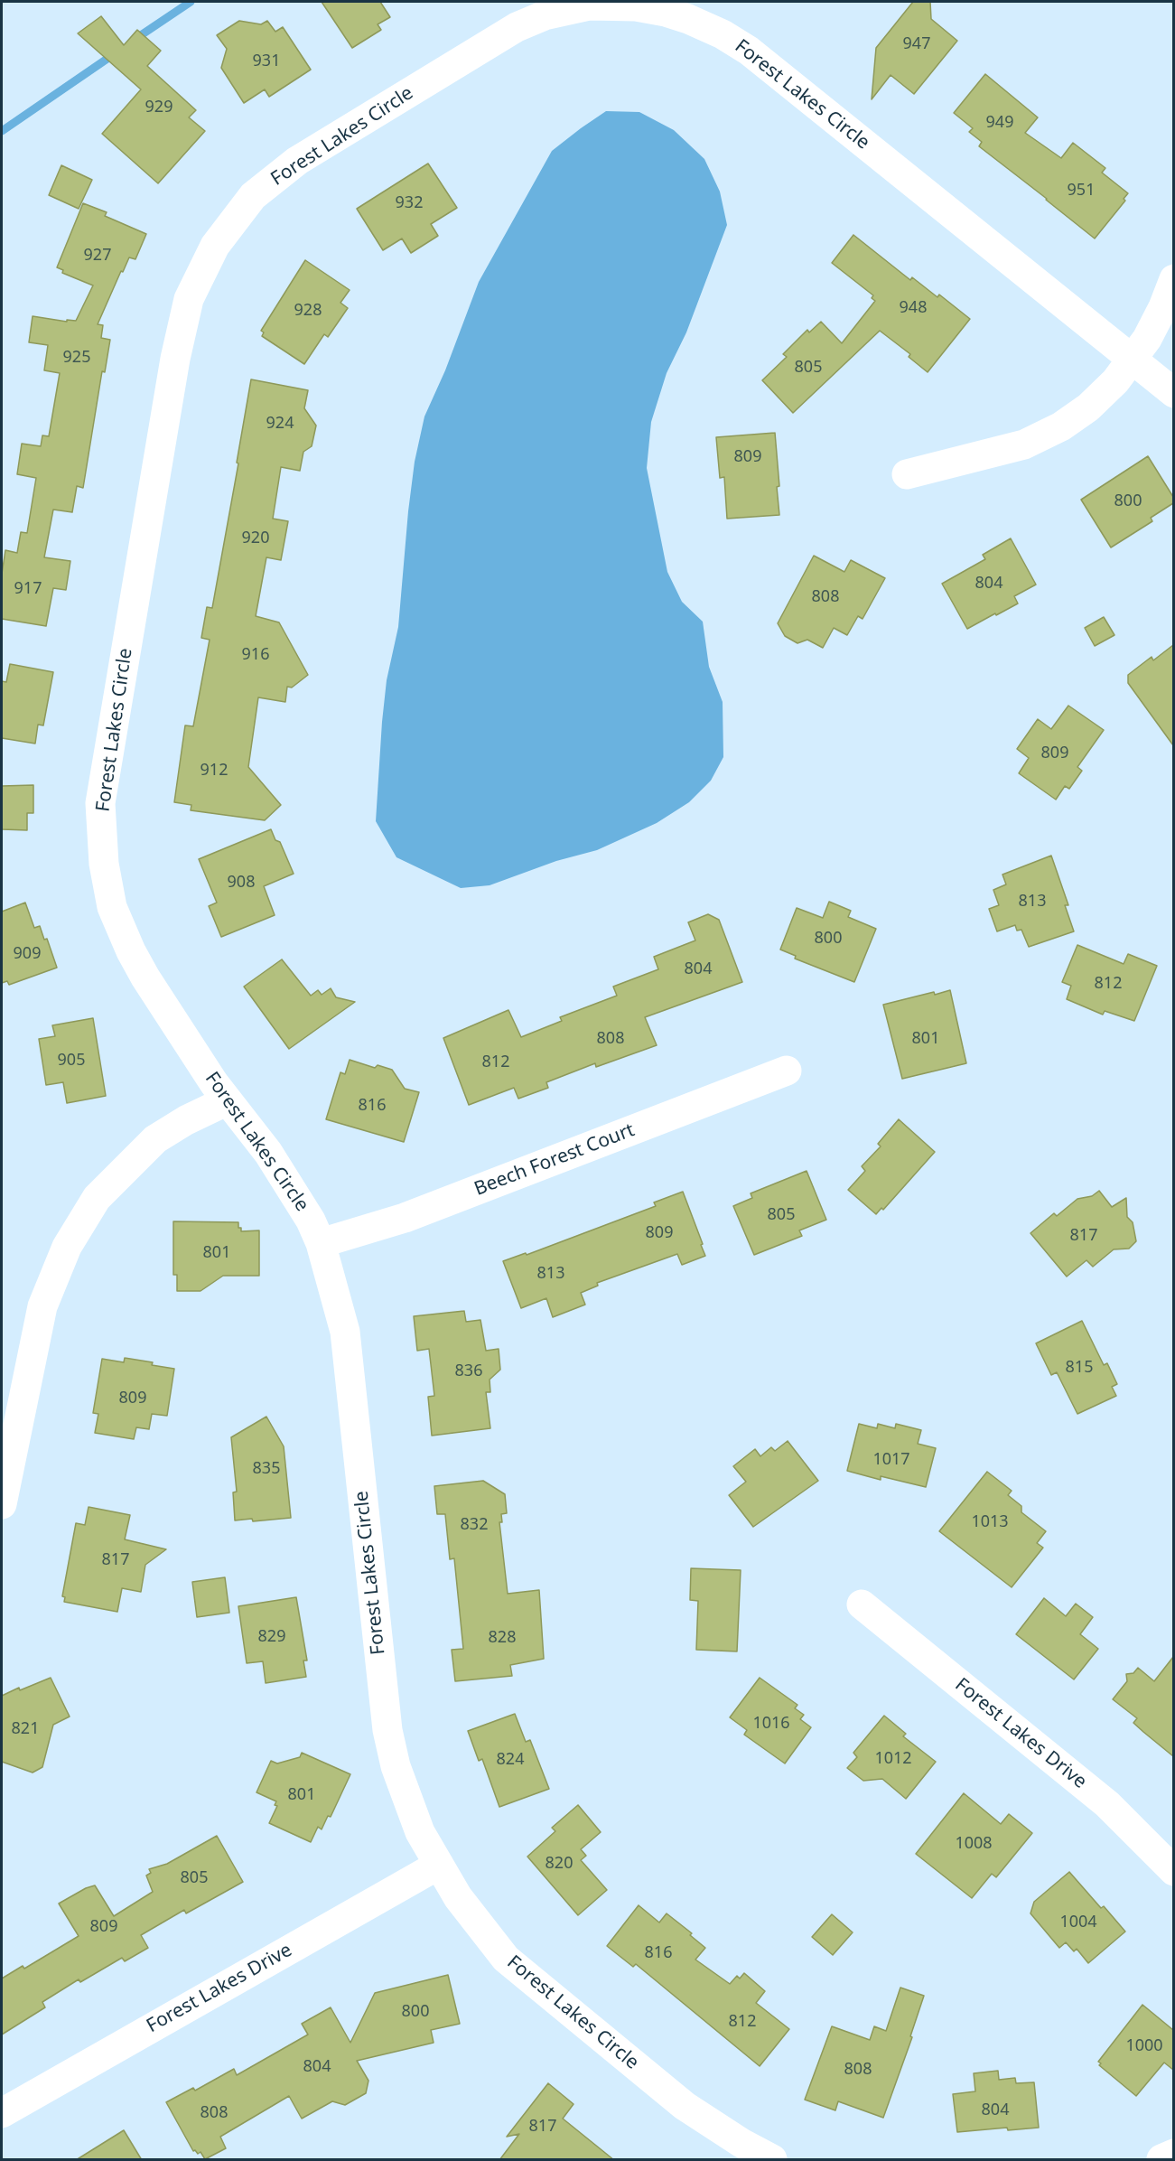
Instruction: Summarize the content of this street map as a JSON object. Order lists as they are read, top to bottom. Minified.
{"streets":{"street":["Forest Lakes Circle","Beech Forest Court","Forest Lakes Drive"]},"crossings":[["Forest Lakes Circle","Beech Forest Court"],["Forest Lakes Circle","Forest Lakes Drive"]],"house_numbers":["947","931","929","949","951","932","927","948","928","925","805","924","809","800","920","804","917","808","916","809","912","908","813","800","909","804","812","808","801","905","812","816","805","809","817","801","813","815","836","809","1017","835","1013","832","817","829","828","1016","821","1012","824","801","1008","820","805","1004","809","816","800","812","1000","804","808","804","808","817"]}
